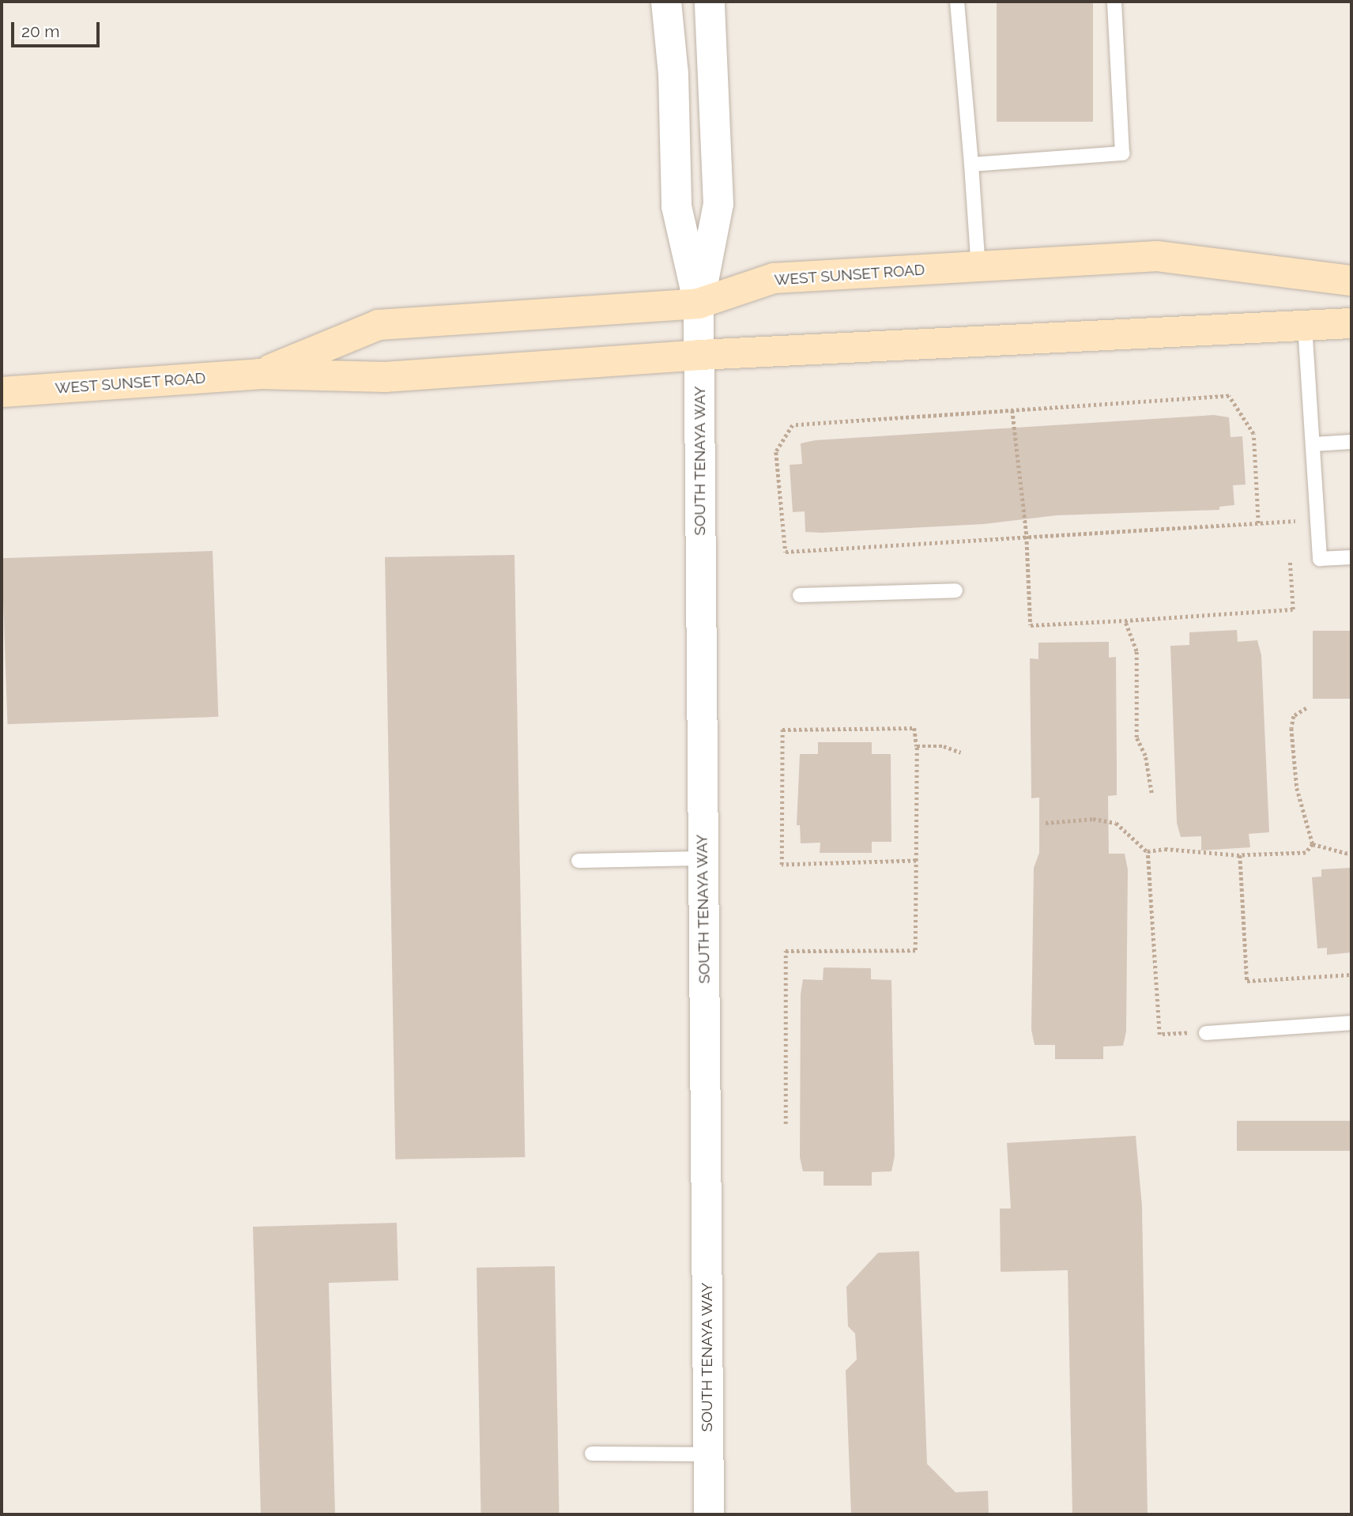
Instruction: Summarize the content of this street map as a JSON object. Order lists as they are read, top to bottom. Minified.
{"streets":{"main road":["WEST SUNSET ROAD"],"street":["SOUTH TENAYA WAY"]},"crossings":[["WEST SUNSET ROAD","SOUTH TENAYA WAY"]],"scale_bar":"20 m"}
